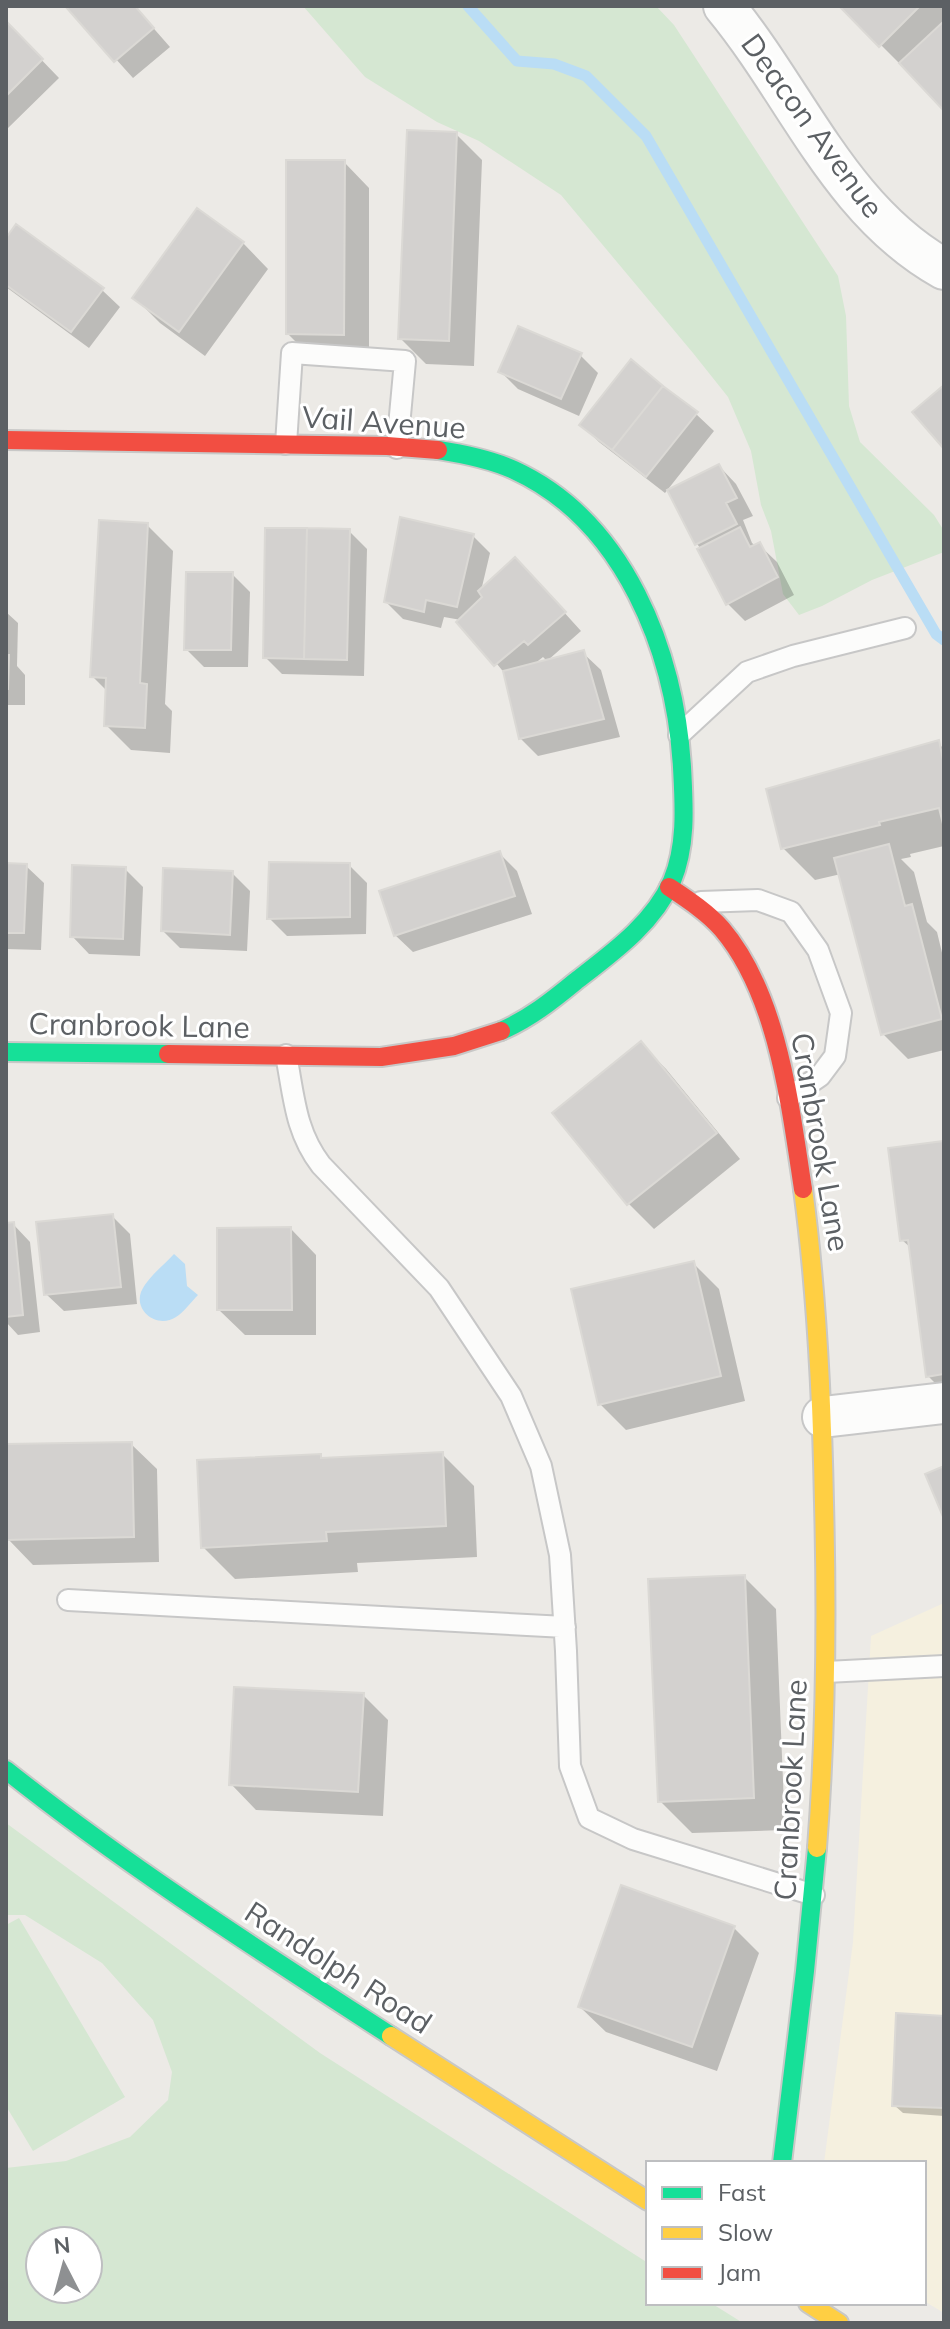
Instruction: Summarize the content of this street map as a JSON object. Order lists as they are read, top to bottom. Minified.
{"streets":{"street":["Deacon Avenue","Vail Avenue","Cranbrook Lane","Randolph Road"]},"crossings":[["Vail Avenue","Cranbrook Lane"]],"legend":["Fast","Slow","Jam"],"north":"top"}
